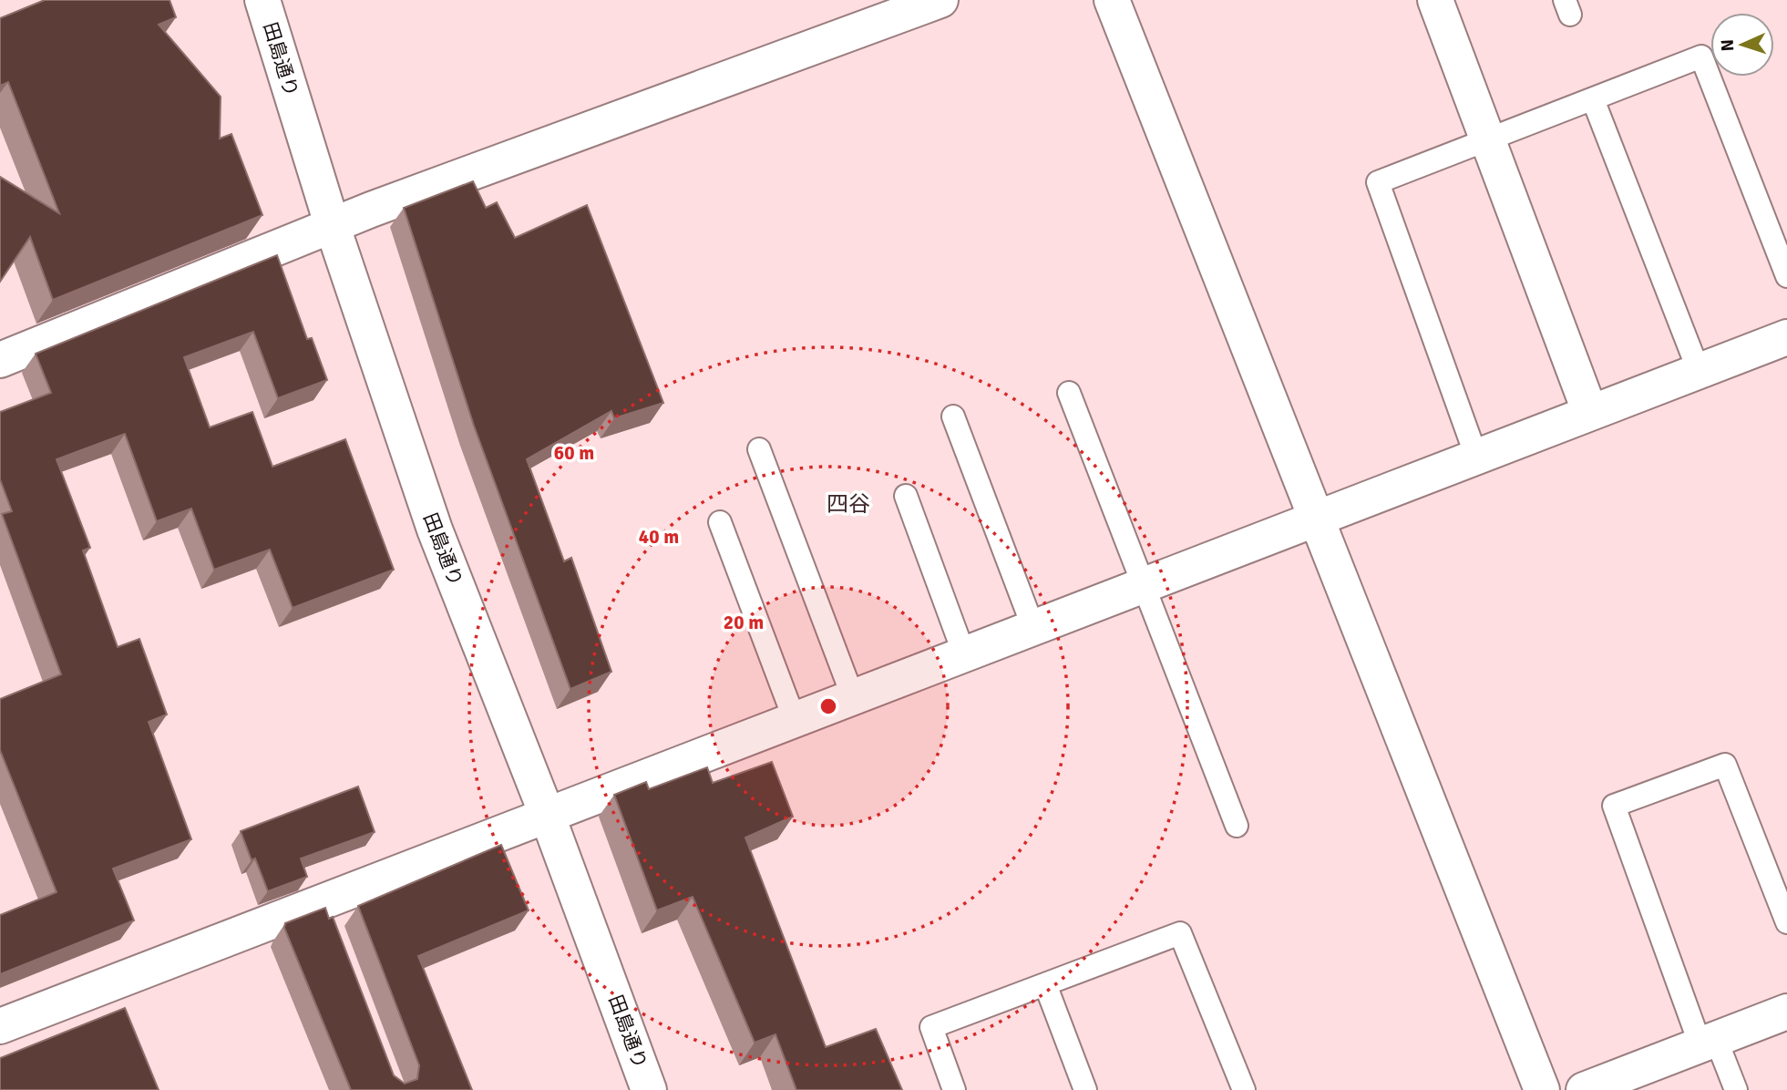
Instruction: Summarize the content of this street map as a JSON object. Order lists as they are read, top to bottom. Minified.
{"streets":{"street":["田島通り"]},"districts":["四谷"],"north":"left","rings":["60 m","40 m","20 m"]}
